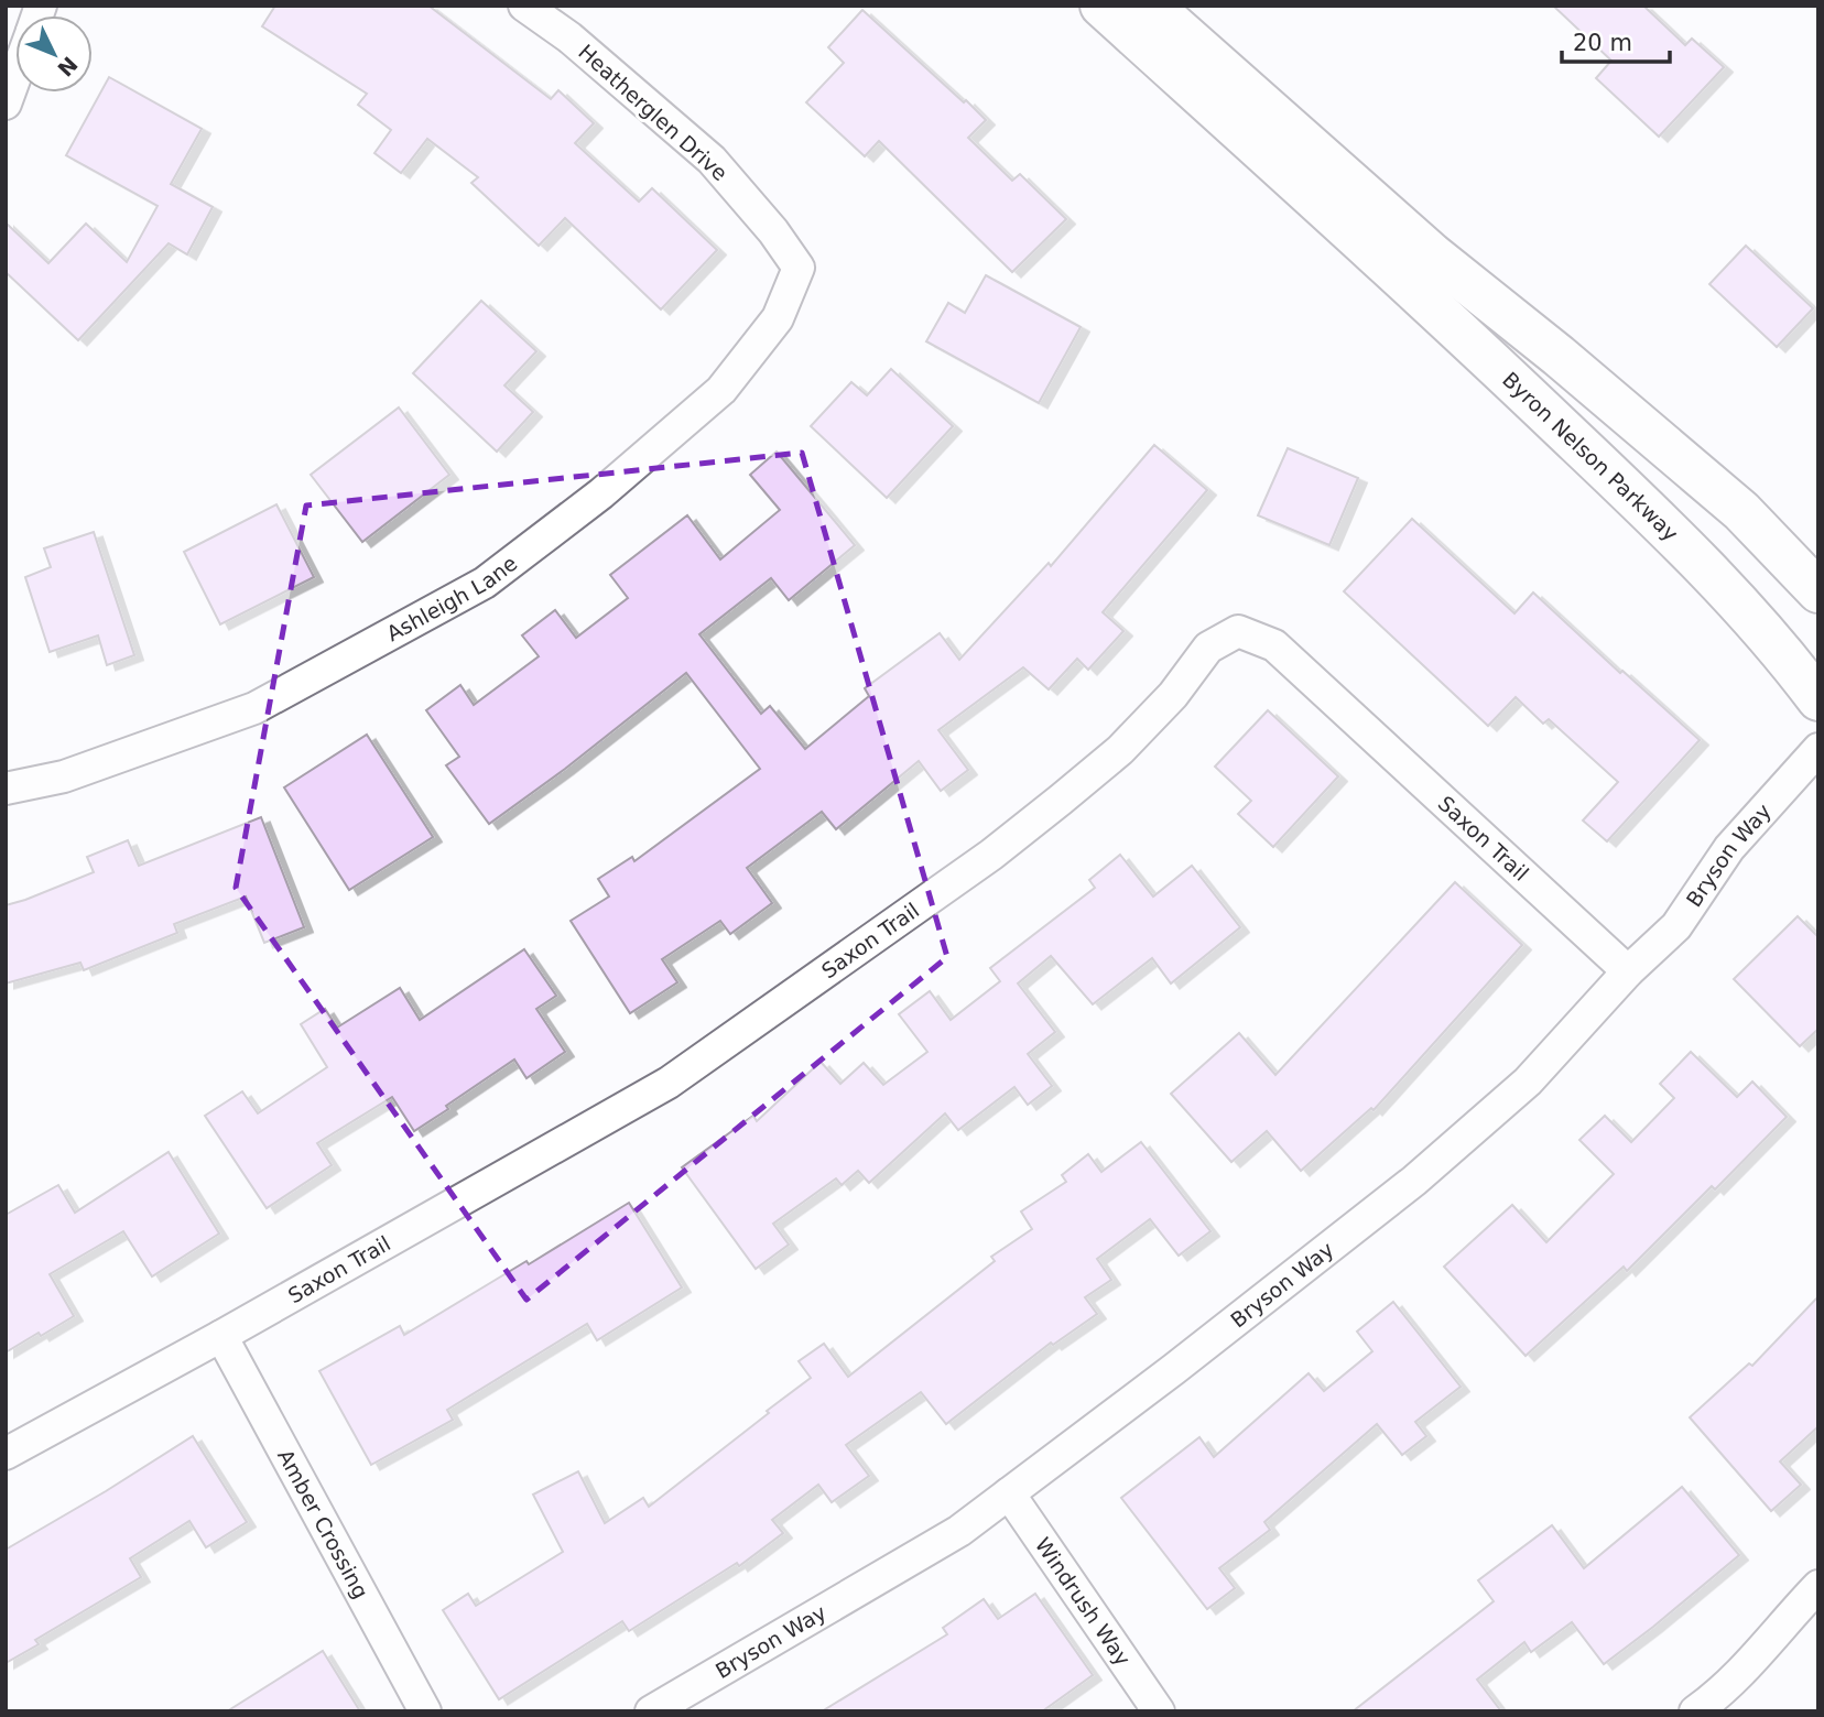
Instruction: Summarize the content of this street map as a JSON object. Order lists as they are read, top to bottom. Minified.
{"streets":{"street":["Heatherglen Drive","Byron Nelson Parkway","Ashleigh Lane","Saxon Trail","Bryson Way","Amber Crossing","Windrush Way"]},"crossings":[["Heatherglen Drive","Ashleigh Lane"],["Saxon Trail","Bryson Way"],["Saxon Trail","Amber Crossing"],["Bryson Way","Windrush Way"]],"scale_bar":"20 m","north":"bottom right"}
